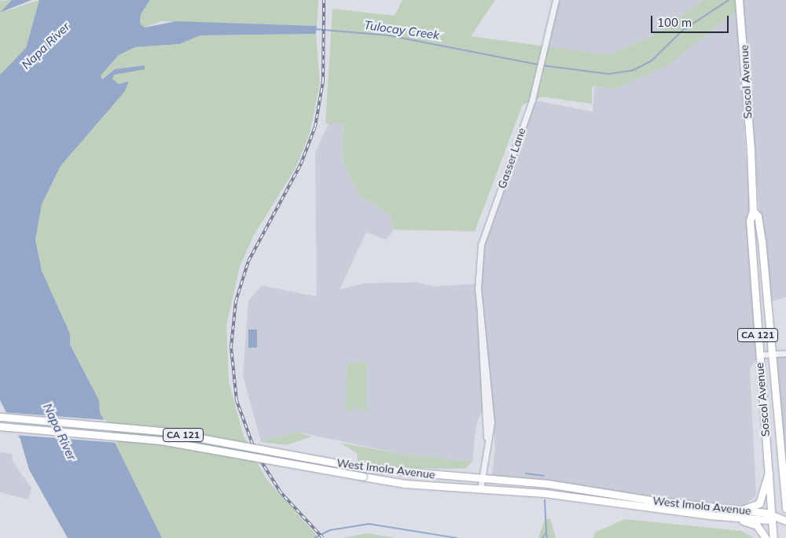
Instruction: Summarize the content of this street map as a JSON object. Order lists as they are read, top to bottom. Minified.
{"streets":{"main road":["Soscol Avenue","CA 121","West Imola Avenue"],"street":["Gasser Lane"]},"crossings":[["Soscol Avenue","CA 121"],["Soscol Avenue","West Imola Avenue"],["Gasser Lane","West Imola Avenue"],["CA 121","West Imola Avenue"]],"water":["Tulocay Creek","Napa River"],"scale_bar":"100 m"}
